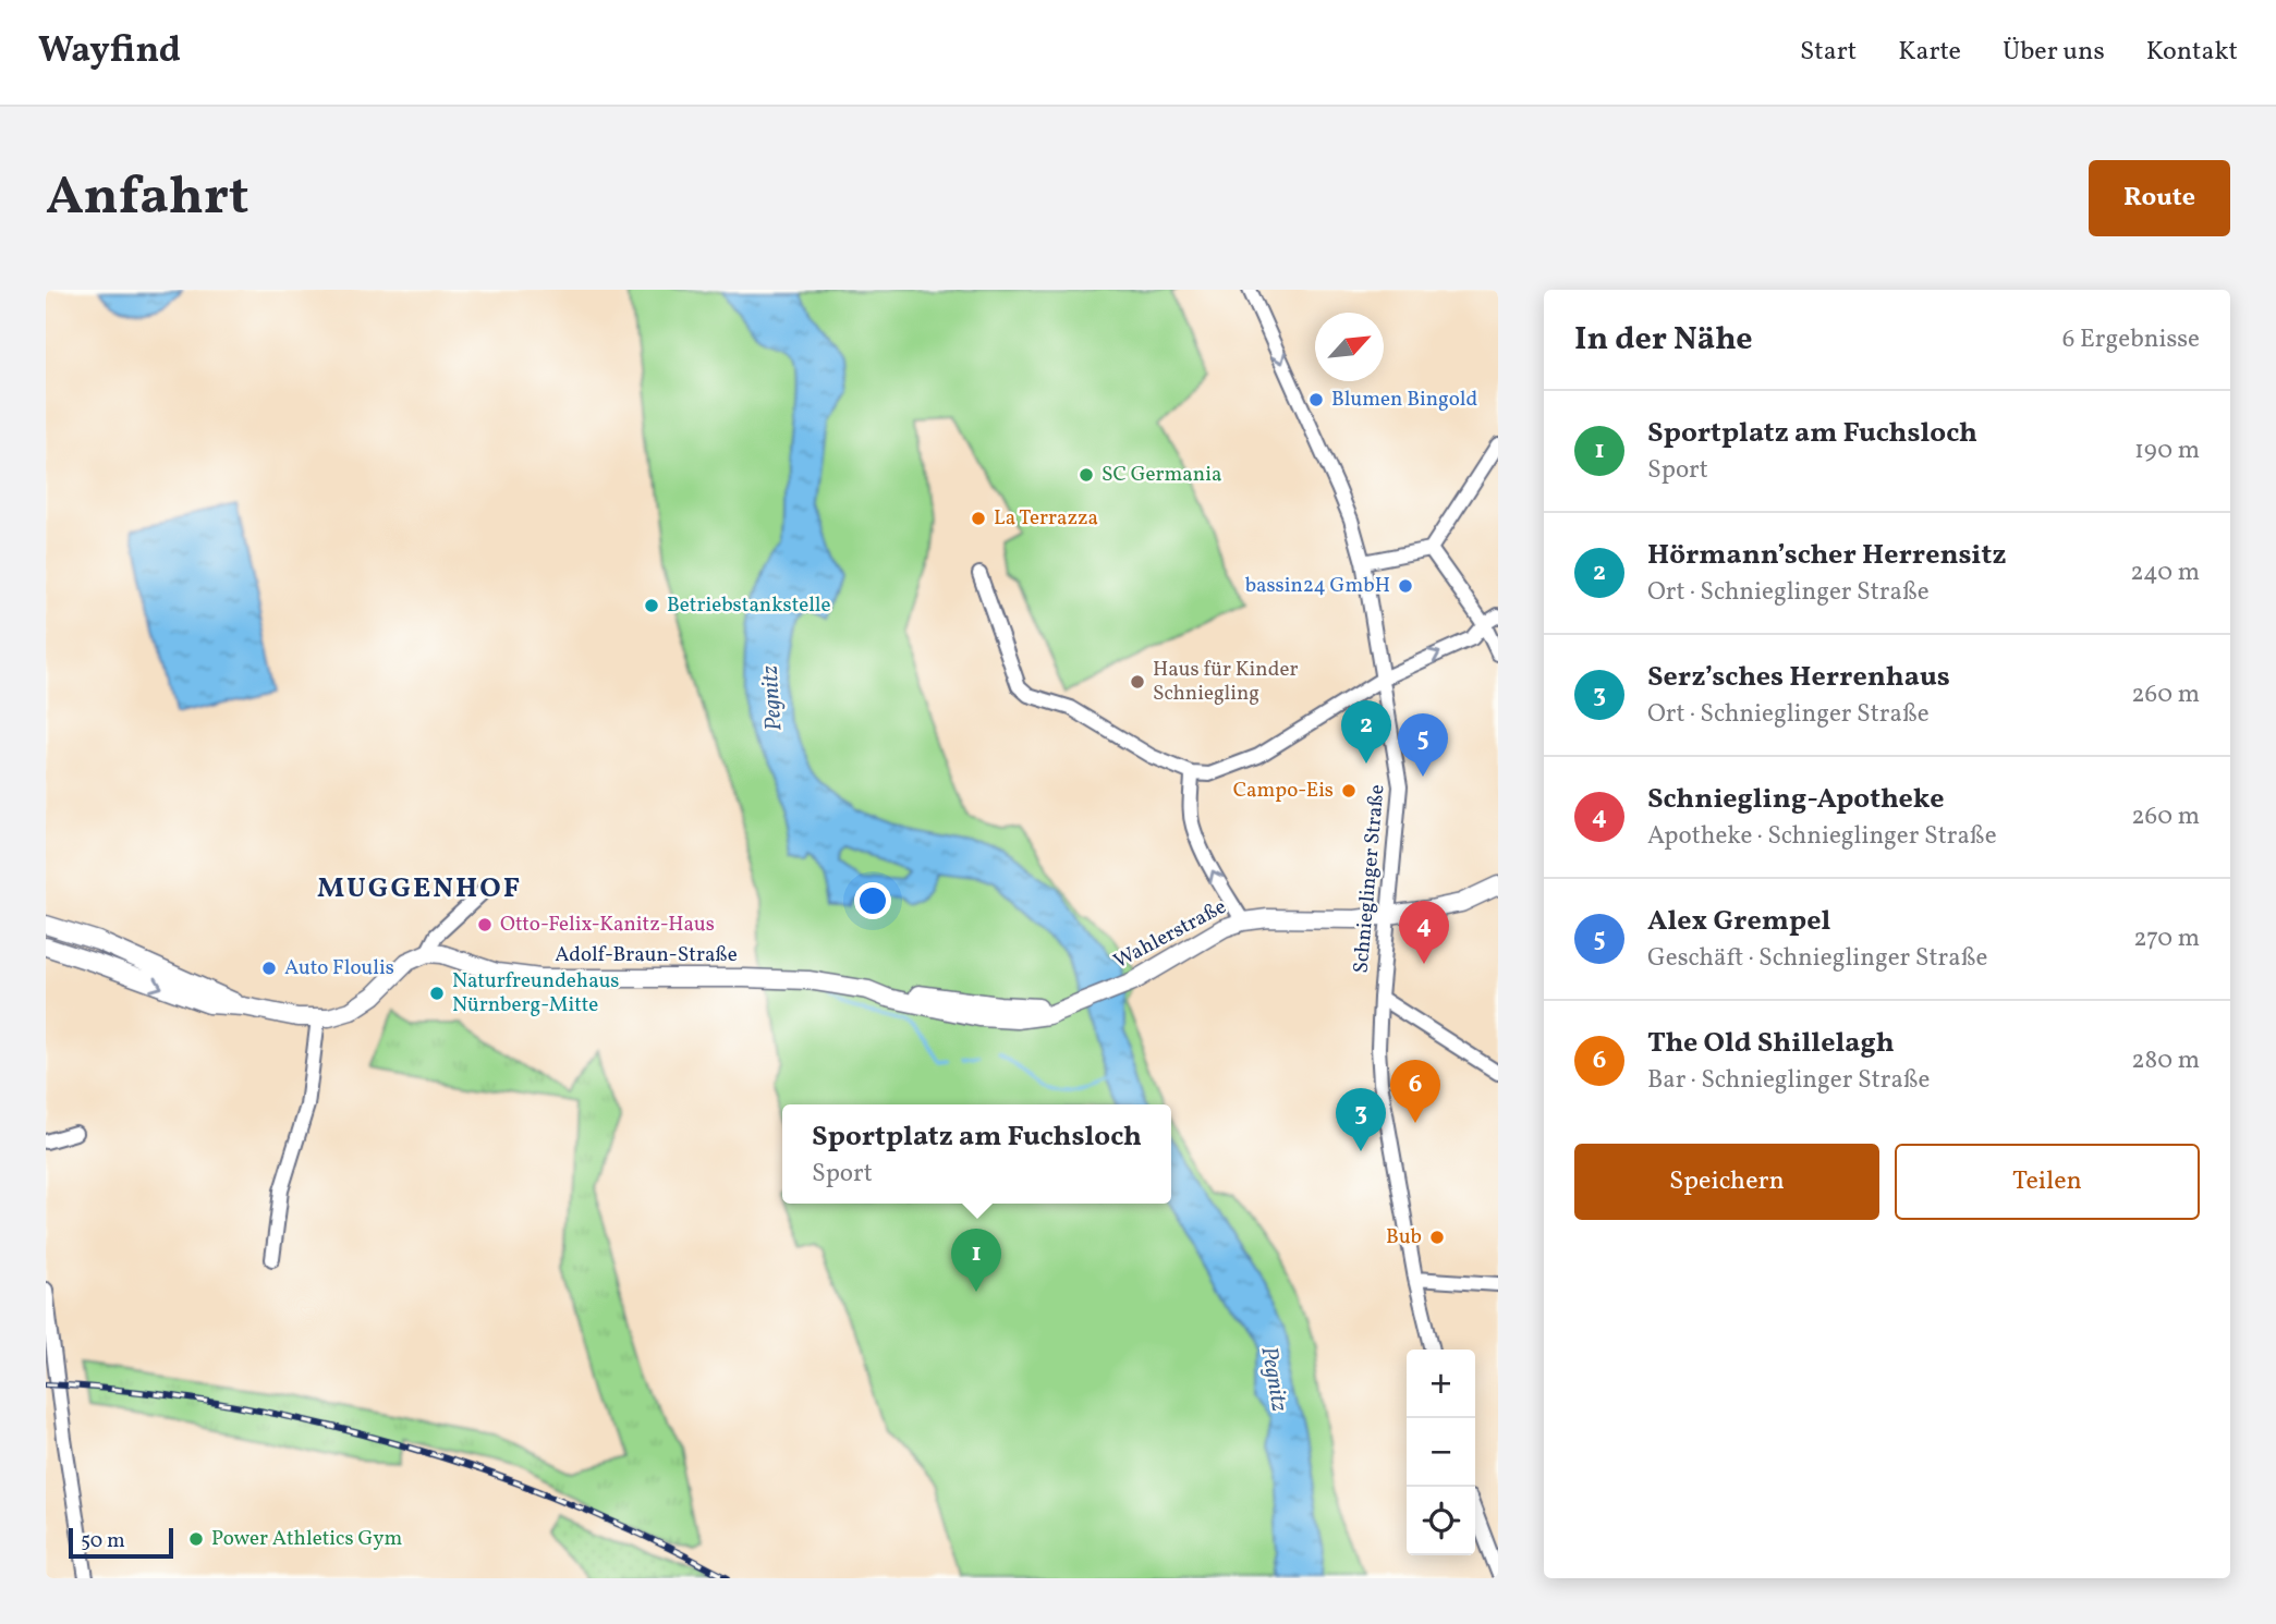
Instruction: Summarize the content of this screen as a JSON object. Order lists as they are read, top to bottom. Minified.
{"streets":{"main road":["Wahlerstraße","Adolf-Braun-Straße"],"street":["Schnieglinger Straße"]},"crossings":[["Schnieglinger Straße","Wahlerstraße"],["Wahlerstraße","Adolf-Braun-Straße"]],"districts":["MUGGENHOF"],"water":["Pegnitz"],"places":["Blumen Bingold","SC Germania","La Terrazza","bassin24 GmbH","Betriebstankstelle","Haus für Kinder Schniegling","Campo-Eis","Otto-Felix-Kanitz-Haus","Auto Floulis","Naturfreundehaus Nürnberg-Mitte","Bub","Power Athletics Gym"],"scale_bar":"50 m","north":"top right","page":{"header":"Wayfind","nav":["Start","Karte","Über uns","Kontakt"],"buttons":["Route",["Speichern","Teilen"]],"title":"Anfahrt","heading":["In der Nähe","6 Ergebnisse"],"list":[{"mark":"1","name":"Sportplatz am Fuchsloch","note":"Sport","value":"190 m"},{"mark":"2","name":"Hörmann’scher Herrensitz","note":"Ort · Schnieglinger Straße","value":"240 m"},{"mark":"3","name":"Serz’sches Herrenhaus","note":"Ort · Schnieglinger Straße","value":"260 m"},{"mark":"4","name":"Schniegling-Apotheke","note":"Apotheke · Schnieglinger Straße","value":"260 m"},{"mark":"5","name":"Alex Grempel","note":"Geschäft · Schnieglinger Straße","value":"270 m"},{"mark":"6","name":"The Old Shillelagh","note":"Bar · Schnieglinger Straße","value":"280 m"}],"pins":["2","5","4","6","3","1"],"popup":["Sportplatz am Fuchsloch","Sport"],"map_buttons":["+","−"],"scale":"50 m"}}
